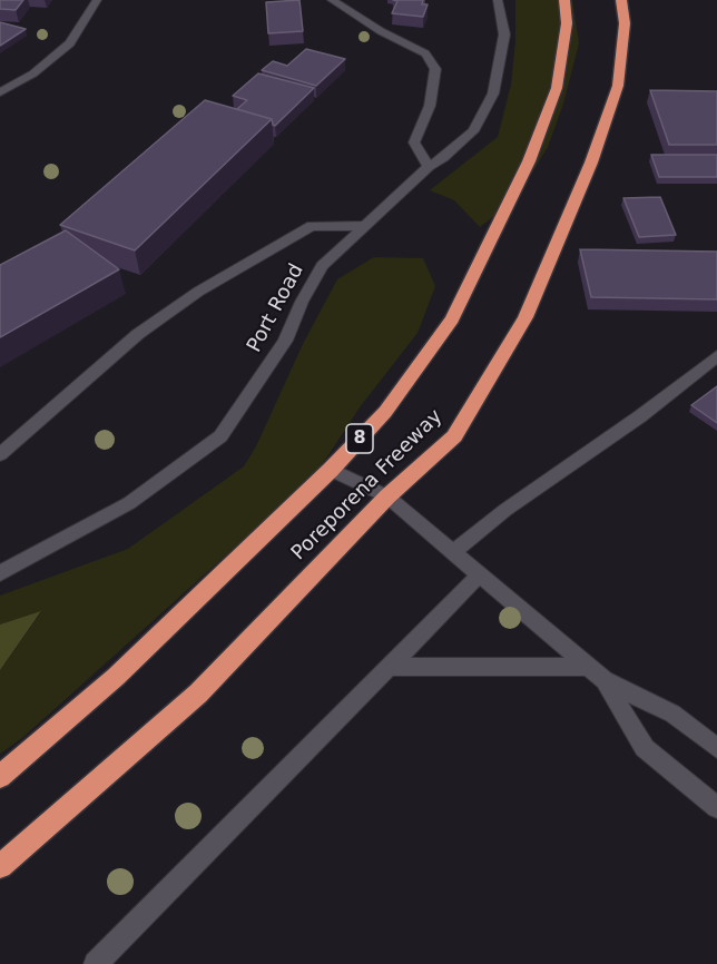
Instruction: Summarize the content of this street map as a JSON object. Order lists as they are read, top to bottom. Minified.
{"streets":{"highway":["8","Poreporena Freeway"],"street":["Port Road"]}}
